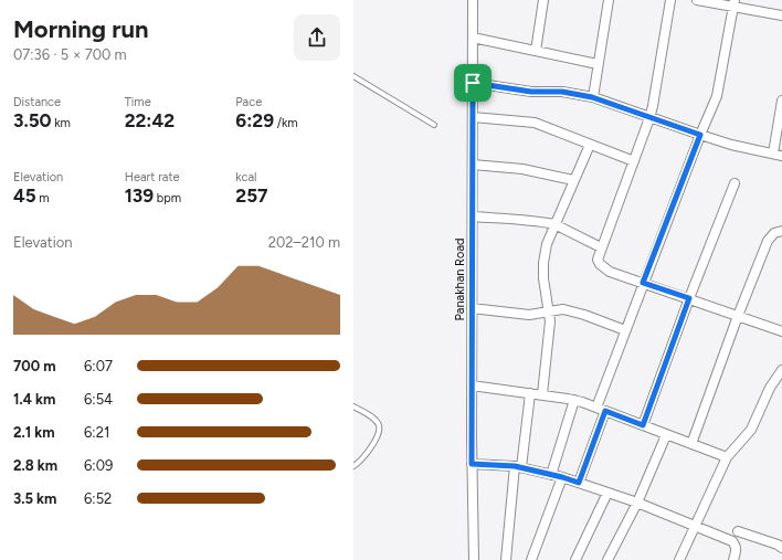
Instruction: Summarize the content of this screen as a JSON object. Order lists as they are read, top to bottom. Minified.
{"streets":{"street":["Panakhan Road"]},"page":{"heading":["Morning run","07:36 · 5 × 700 m"],"stats":[["Distance","3.50 km"],["Time","22:42"],["Pace","6:29 /km"],["Elevation","45 m"],["Heart rate","139 bpm"],["kcal","257"]],"chart":["Elevation","202–210 m"],"list":[{"name":"700 m","note":"6:07"},{"name":"1.4 km","note":"6:54"},{"name":"2.1 km","note":"6:21"},{"name":"2.8 km","note":"6:09"},{"name":"3.5 km","note":"6:52"}]}}
